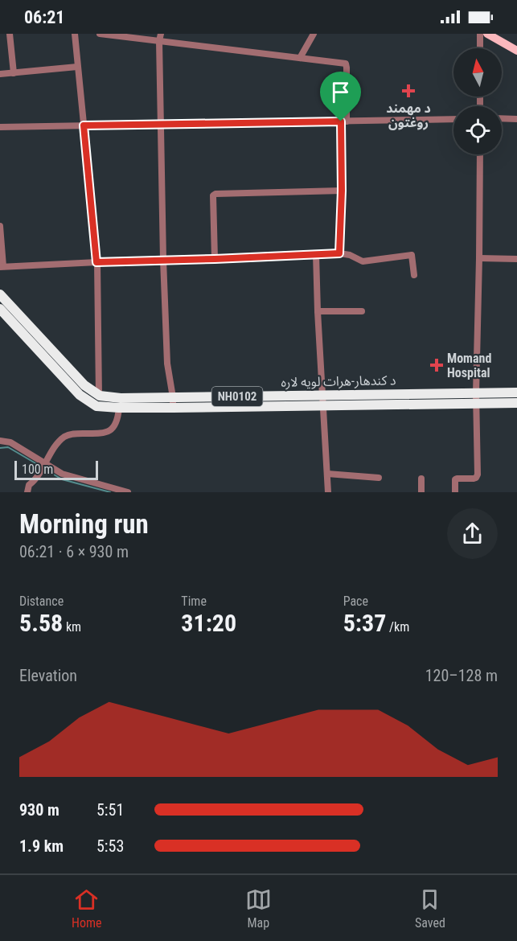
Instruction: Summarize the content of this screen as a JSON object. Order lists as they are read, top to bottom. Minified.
{"streets":{"highway":["د کندهار-هرات لويه لاره","NH0102"]},"places":{"health":["د مهمند روغتون","Momand Hospital"]},"scale_bar":"100 m","north":"top","page":{"status":"06:21","scale":"100 m","heading":["Morning run","06:21 · 6 × 930 m"],"stats":[["Distance","5.58 km"],["Time","31:20"],["Pace","5:37 /km"]],"chart":["Elevation","120–128 m"],"list":[{"name":"930 m","note":"5:51"},{"name":"1.9 km","note":"5:53"}],"tabs":["Home","Map","Saved"]}}
